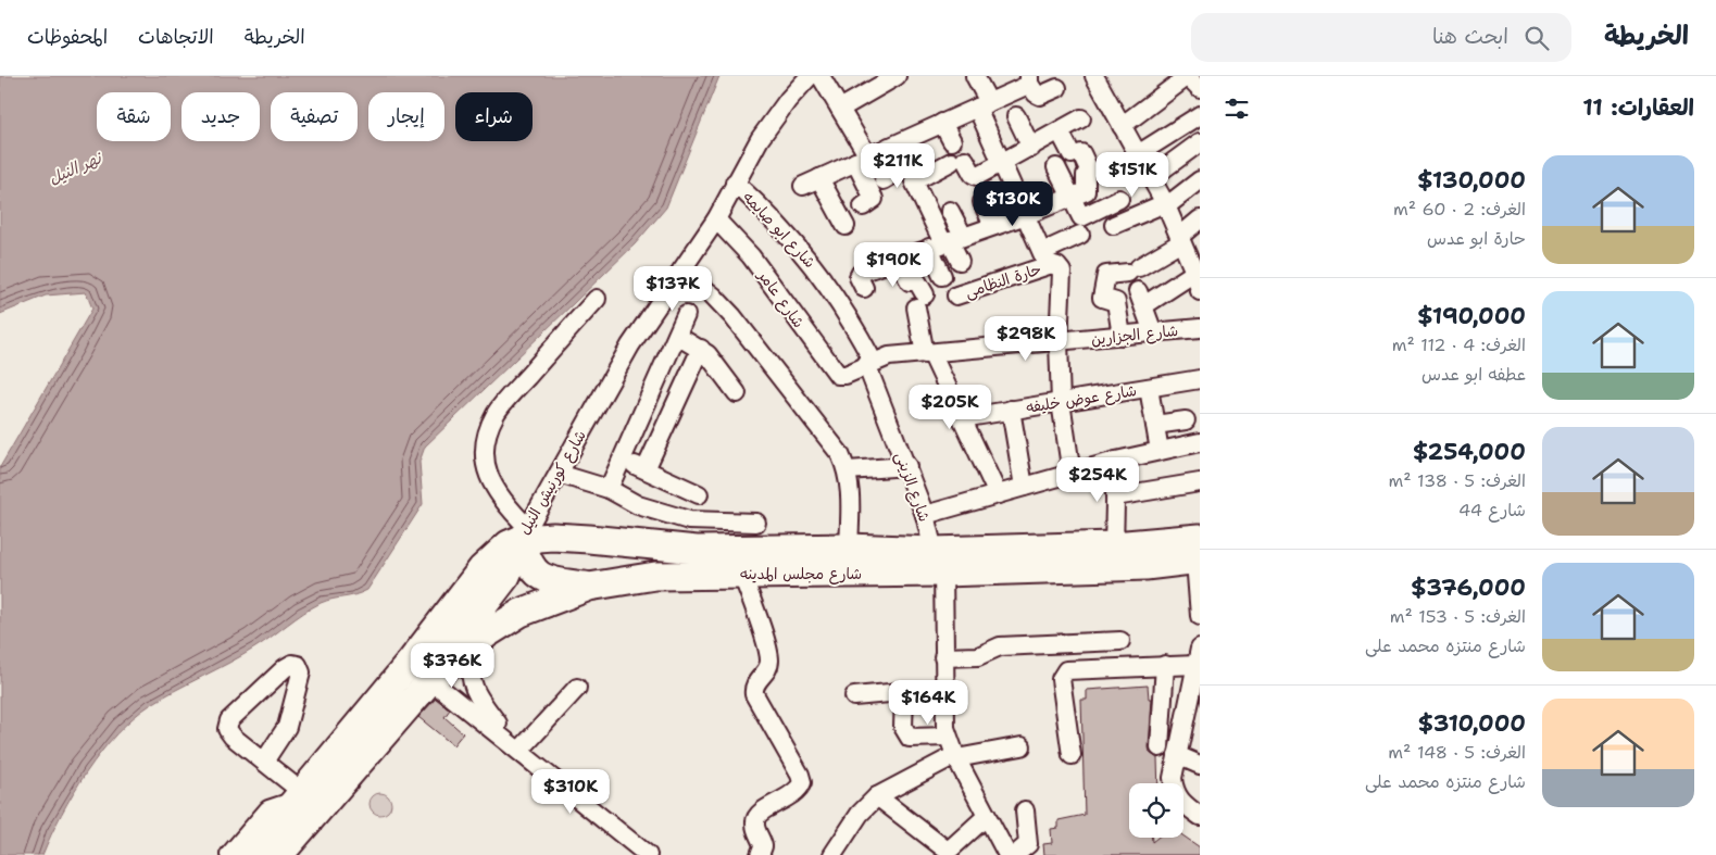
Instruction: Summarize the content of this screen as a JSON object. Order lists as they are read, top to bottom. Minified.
{"streets":{"highway":["شارع كورنيش النيل","شارع مجلس المدينه"],"street":["شارع ابو صايمه","حارة النظامى","شارع عامر","شارع الجزارين","شارع عوض خليفه","شارع الزينى"]},"crossings":[["شارع ابو صايمه","شارع الجزارين"],["شارع ابو صايمه","شارع كورنيش النيل"],["شارع ابو صايمه","شارع الزينى"],["شارع عامر","شارع الجزارين"],["شارع عامر","شارع كورنيش النيل"],["شارع الجزارين","شارع الزينى"],["شارع كورنيش النيل","شارع مجلس المدينه"],["شارع الزينى","شارع مجلس المدينه"]],"water":["نهر النيل"],"page":{"header":"الخريطة","search":"ابحث هنا","nav":["الخريطة","الاتجاهات","المحفوظات"],"heading":"العقارات: 11","chip":["شراء","إيجار","تصفية","جديد","شقة"],"list":[{"name":"$130,000","note":"الغرف: 2 · 60 m² · حارة ابو عدس"},{"name":"$190,000","note":"الغرف: 4 · 112 m² · عطفه ابو عدس"},{"name":"$254,000","note":"الغرف: 5 · 138 m² · شارع 44"},{"name":"$376,000","note":"الغرف: 5 · 153 m² · شارع منتزه محمد على"},{"name":"$310,000","note":"الغرف: 5 · 148 m² · شارع منتزه محمد على"}],"price":["$211K","$151K","$130K","$190K","$137K","$298K","$205K","$254K","$376K","$164K","$310K"]}}
